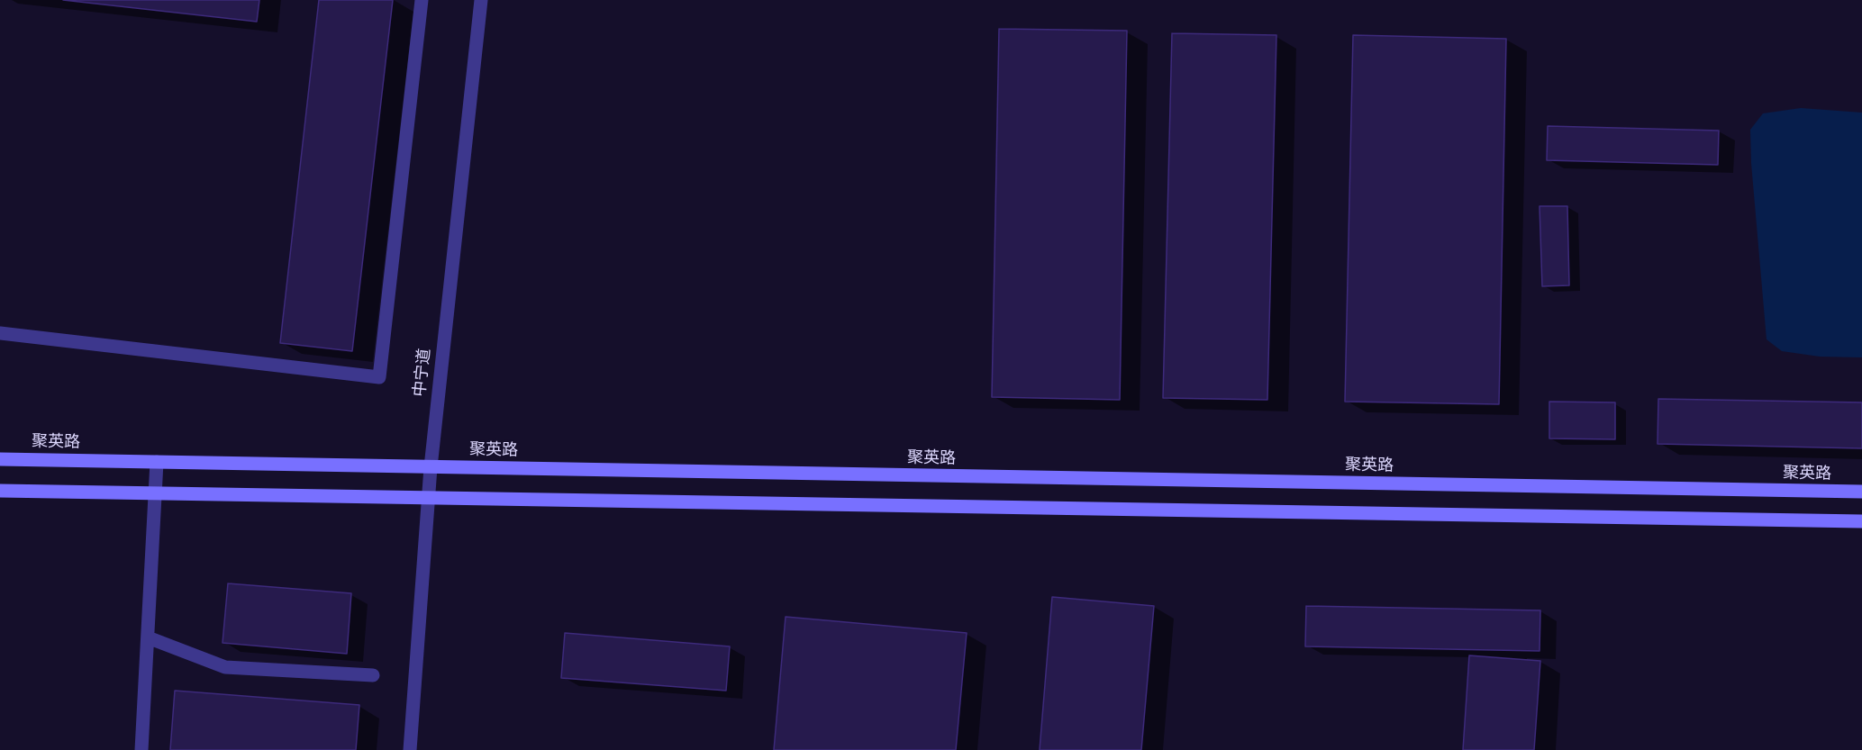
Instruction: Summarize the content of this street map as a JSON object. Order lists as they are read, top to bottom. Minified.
{"streets":{"main road":["聚英路"],"street":["中宁道"]},"crossings":[["中宁道","聚英路"]]}
